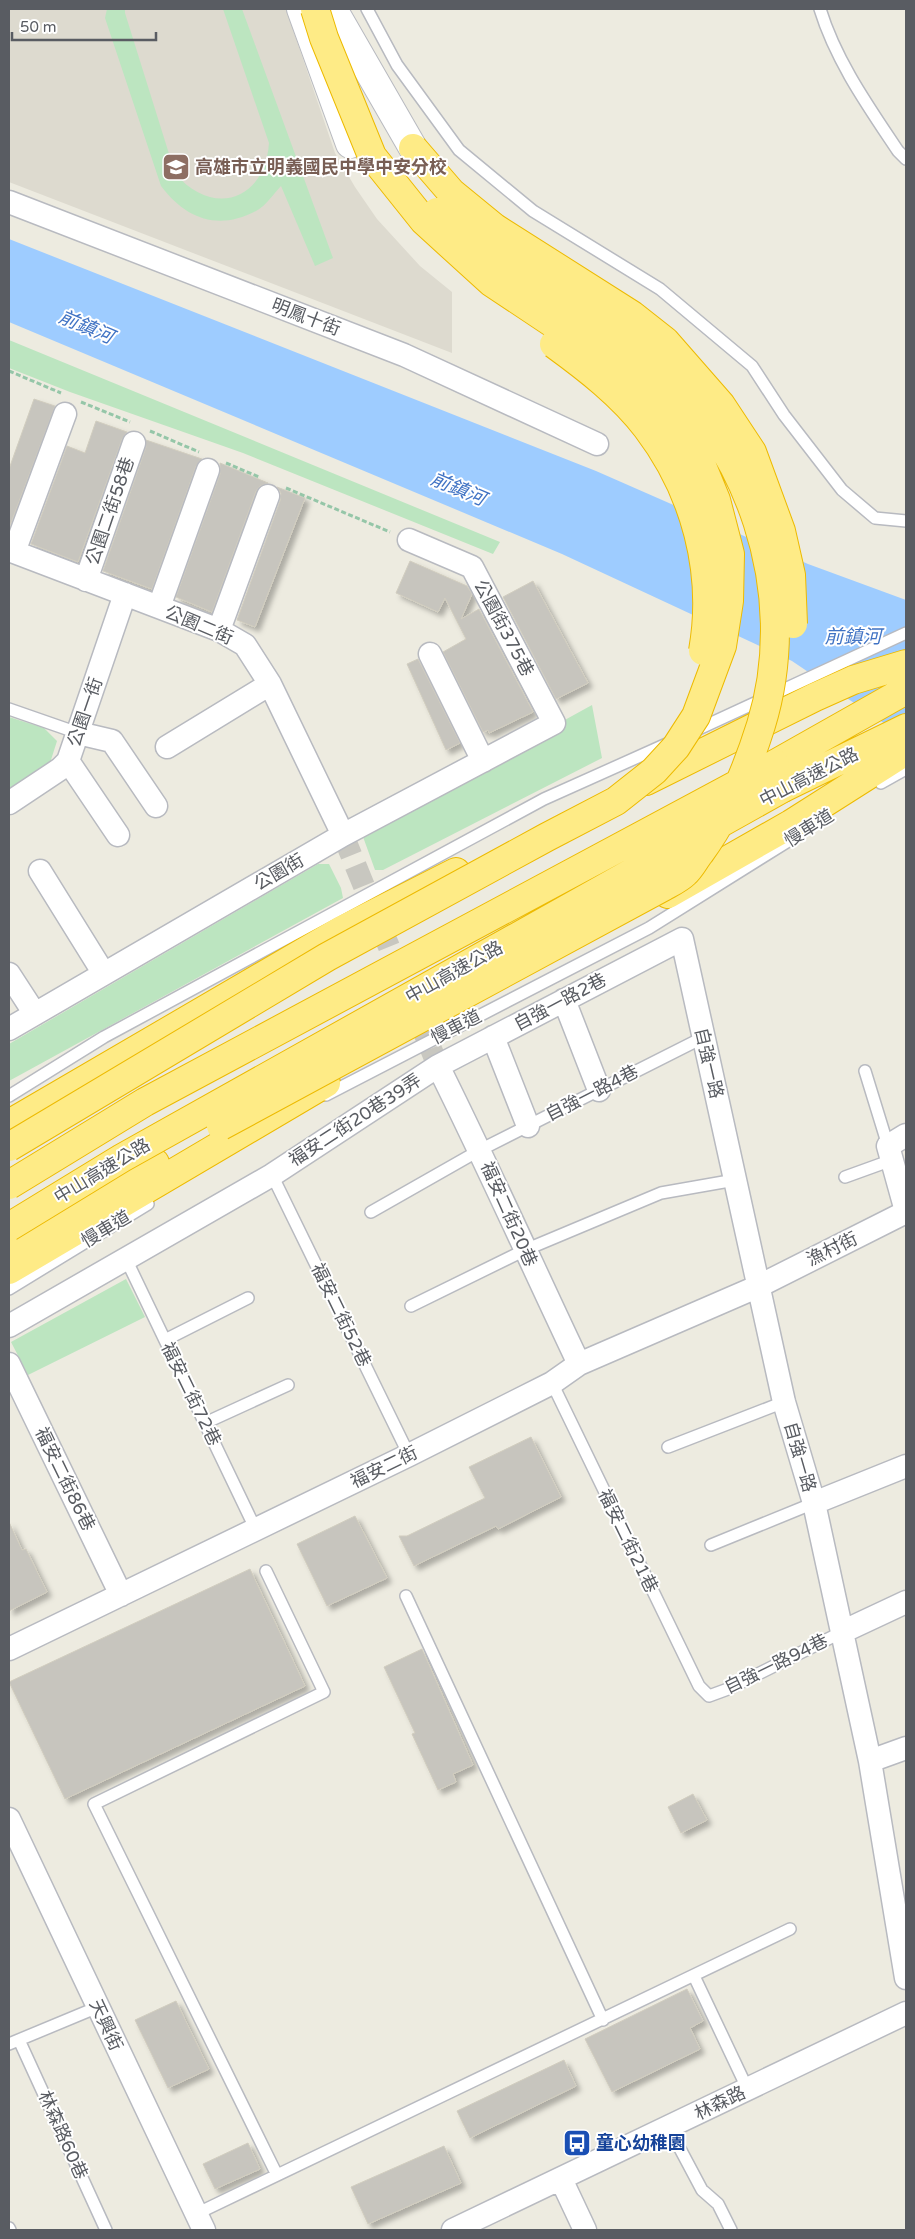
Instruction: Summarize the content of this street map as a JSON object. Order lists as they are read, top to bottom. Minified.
{"streets":{"highway":["中山高速公路"],"street":["明鳳十街","公園二街58巷","公園二街","公園街375巷","公園一街","公園街","自強一路2巷","自強一路","福安二街20巷39弄","福安二街20巷","漁村街","福安二街","福安二街86巷","天興街","林森路"],"lane":["慢車道","自強一路4巷","福安二街52巷","福安二街72巷","福安二街21巷","自強一路94巷","林森路60巷"]},"crossings":[["公園二街58巷","公園二街"],["公園二街","公園一街"],["公園二街","公園街"],["公園街375巷","公園街"],["自強一路2巷","自強一路"],["自強一路2巷","福安二街20巷39弄"],["自強一路2巷","福安二街20巷"],["自強一路","自強一路4巷"],["自強一路","漁村街"],["自強一路","福安二街"],["自強一路","自強一路94巷"],["自強一路4巷","福安二街20巷"],["福安二街20巷39弄","福安二街20巷"],["福安二街20巷39弄","福安二街52巷"],["福安二街20巷39弄","福安二街72巷"],["福安二街20巷","福安二街"],["漁村街","福安二街"],["福安二街52巷","福安二街"],["福安二街72巷","福安二街"],["福安二街","福安二街86巷"],["福安二街","福安二街21巷"],["福安二街21巷","自強一路94巷"]],"water":["前鎮河"],"places":{"school or university":["高雄市立明義國民中學中安分校"],"bus stop":["童心幼稚園"]},"scale_bar":"50 m"}
